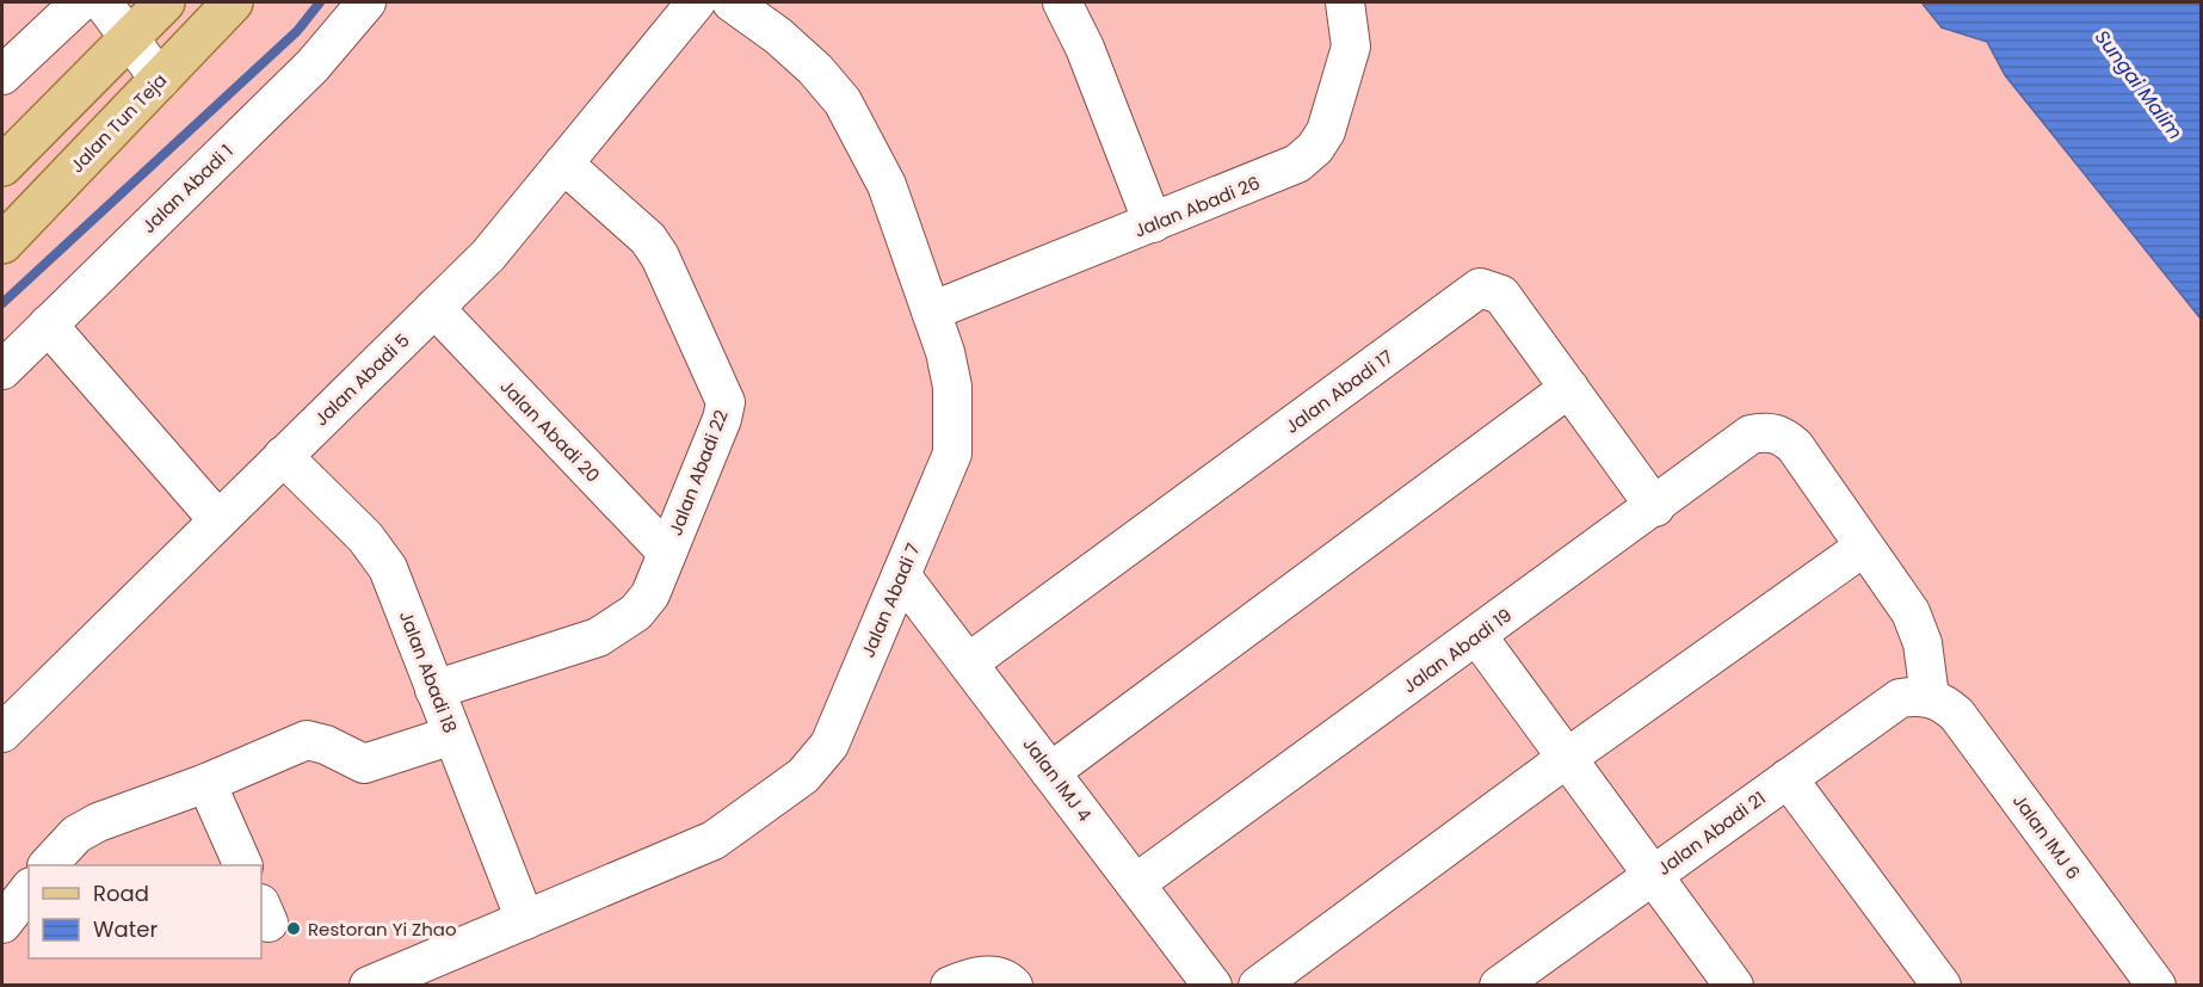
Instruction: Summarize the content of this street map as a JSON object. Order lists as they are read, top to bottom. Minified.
{"streets":{"main road":["Jalan Tun Teja"],"street":["Jalan Abadi 1","Jalan Abadi 26","Jalan Abadi 5","Jalan Abadi 17","Jalan Abadi 20","Jalan Abadi 22","Jalan Abadi 7","Jalan Abadi 19","Jalan Abadi 18","Jalan IMJ 4","Jalan Abadi 21","Jalan IMJ 6"]},"crossings":[["Jalan Abadi 26","Jalan Abadi 7"],["Jalan Abadi 5","Jalan Abadi 20"],["Jalan Abadi 5","Jalan Abadi 22"],["Jalan Abadi 5","Jalan Abadi 18"],["Jalan Abadi 17","Jalan Abadi 19"],["Jalan Abadi 17","Jalan IMJ 4"],["Jalan Abadi 20","Jalan Abadi 22"],["Jalan Abadi 22","Jalan Abadi 18"],["Jalan Abadi 7","Jalan Abadi 18"],["Jalan Abadi 7","Jalan IMJ 4"],["Jalan Abadi 19","Jalan IMJ 4"],["Jalan Abadi 21","Jalan IMJ 6"]],"water":["Sungai Malim"],"places":["Restoran Yi Zhao"],"legend":["Road","Water"]}
